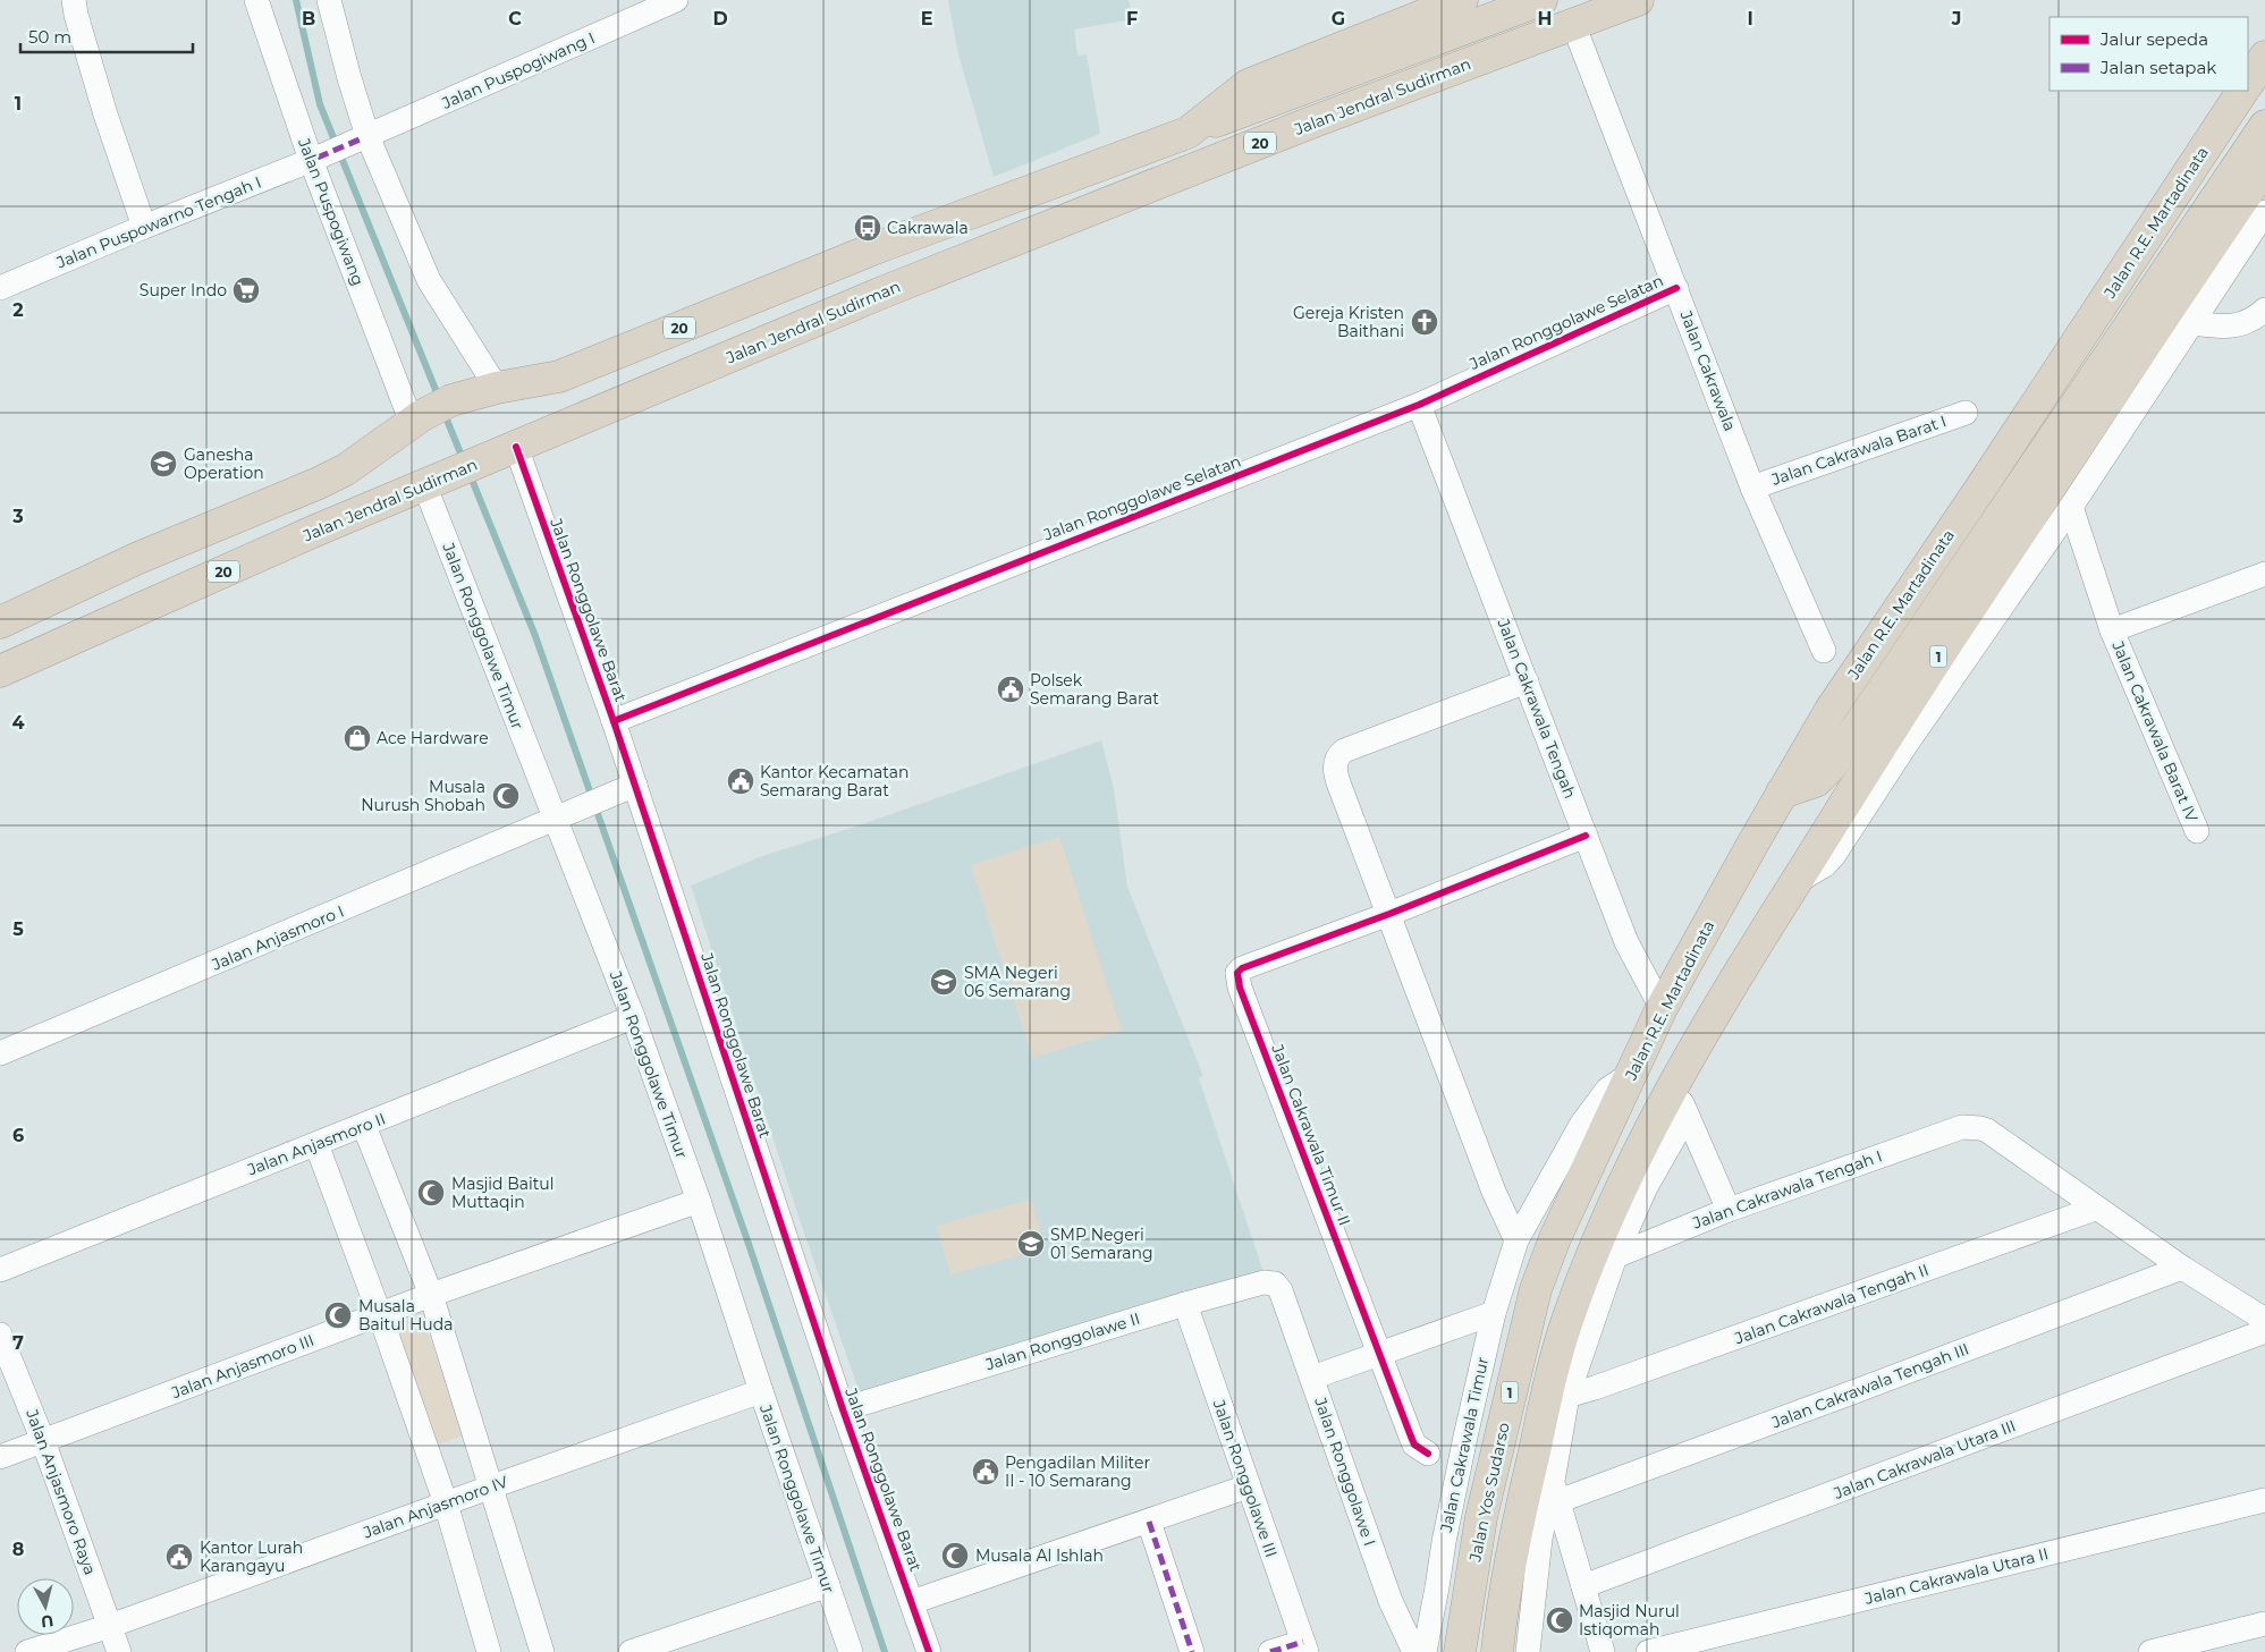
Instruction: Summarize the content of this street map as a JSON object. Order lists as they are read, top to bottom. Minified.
{"streets":{"highway":["Jalan Jendral Sudirman","20","Jalan R.E. Martadinata","1","Jalan Yos Sudarso"],"street":["Jalan Puspogiwang I","Jalan Puspogiwang","Jalan Puspowarno Tengah I","Jalan Ronggolawe Selatan","Jalan Cakrawala","Jalan Cakrawala Barat I","Jalan Ronggolawe Barat","Jalan Ronggolawe Timur","Jalan Cakrawala Tengah","Jalan Cakrawala Barat IV","Jalan Anjasmoro I","Jalan Cakrawala Timur II","Jalan Anjasmoro II","Jalan Cakrawala Tengah I","Jalan Cakrawala Tengah II","Jalan Ronggolawe II","Jalan Anjasmoro III","Jalan Cakrawala Tengah III","Jalan Cakrawala Timur","Jalan Cakrawala Utara III","Jalan Ronggolawe I","Jalan Ronggolawe III","Jalan Anjasmoro Raya","Jalan Anjasmoro IV","Jalan Cakrawala Utara II"]},"crossings":[["Jalan Puspogiwang I","Jalan Puspogiwang"],["Jalan Puspogiwang I","Jalan Puspowarno Tengah I"],["Jalan Jendral Sudirman","Jalan Cakrawala"],["Jalan Jendral Sudirman","Jalan Ronggolawe Barat"],["Jalan Jendral Sudirman","Jalan Ronggolawe Timur"],["20","Jalan Puspogiwang"],["Jalan Puspogiwang","Jalan Puspowarno Tengah I"],["Jalan R.E. Martadinata","1"],["Jalan R.E. Martadinata","Jalan Cakrawala Tengah"],["Jalan R.E. Martadinata","Jalan Cakrawala Timur"],["Jalan R.E. Martadinata","Jalan Yos Sudarso"],["Jalan Ronggolawe Selatan","Jalan Cakrawala"],["Jalan Ronggolawe Selatan","Jalan Ronggolawe Barat"],["Jalan Ronggolawe Selatan","Jalan Cakrawala Tengah"],["Jalan Cakrawala","Jalan Cakrawala Barat I"],["Jalan Ronggolawe Barat","Jalan Anjasmoro I"],["Jalan Ronggolawe Barat","Jalan Ronggolawe II"],["Jalan Ronggolawe Timur","Jalan Anjasmoro I"],["Jalan Ronggolawe Timur","Jalan Anjasmoro II"],["Jalan Ronggolawe Timur","Jalan Anjasmoro III"],["Jalan Ronggolawe Timur","Jalan Anjasmoro IV"],["Jalan Cakrawala Tengah I","Jalan Cakrawala Tengah II"],["Jalan Ronggolawe II","Jalan Ronggolawe I"],["Jalan Ronggolawe II","Jalan Ronggolawe III"],["Jalan Anjasmoro III","Jalan Anjasmoro Raya"],["Jalan Anjasmoro Raya","Jalan Anjasmoro IV"]],"places":{"bus stop":["Cakrawala"],"supermarket":["Super Indo"],"church":["Gereja Kristen Baithani"],"school or university":["Ganesha Operation","SMA Negeri 06 Semarang","SMP Negeri 01 Semarang"],"public building":["Polsek Semarang Barat","Kantor Kecamatan Semarang Barat","Pengadilan Militer II - 10 Semarang","Kantor Lurah Karangayu"],"shop":["Ace Hardware"],"mosque":["Musala Nurush Shobah","Masjid Baitul Muttaqin","Musala Baitul Huda","Musala Al Ishlah","Masjid Nurul Istiqomah"]},"legend":["Jalur sepeda","Jalan setapak"],"scale_bar":"50 m","north":"bottom","grid":{"columns":["B","C","D","E","F","G","H","I","J"],"rows":["1","2","3","4","5","6","7","8"]}}
